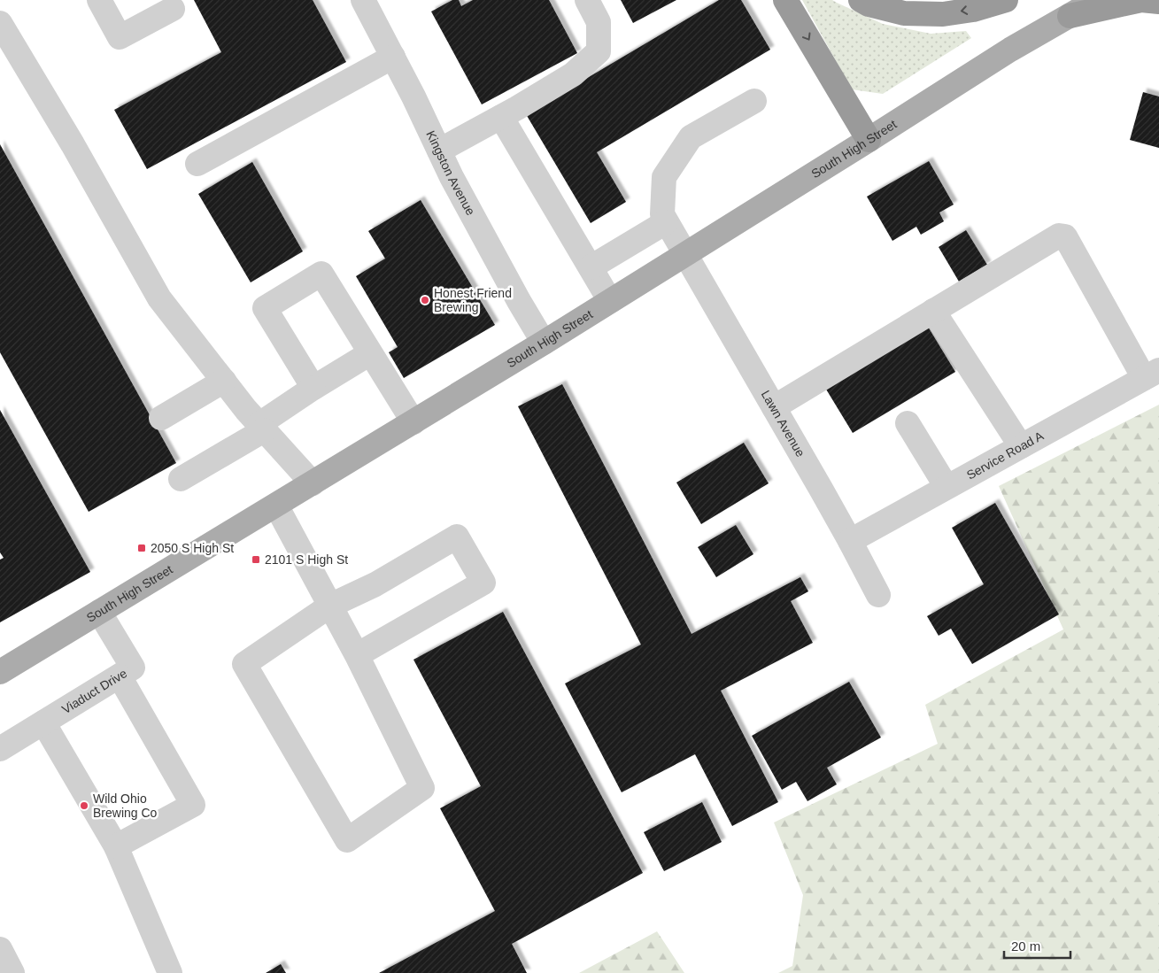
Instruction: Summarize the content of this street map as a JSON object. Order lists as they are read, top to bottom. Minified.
{"streets":{"main road":["South High Street"],"street":["Kingston Avenue","Lawn Avenue","Service Road A","Viaduct Drive"]},"crossings":[["South High Street","Kingston Avenue"],["South High Street","Lawn Avenue"],["South High Street","Viaduct Drive"],["Lawn Avenue","Service Road A"]],"places":{"other":["Honest Friend Brewing","Wild Ohio Brewing Co"],"transit":["2050 S High St","2101 S High St"]},"scale_bar":"20 m"}
